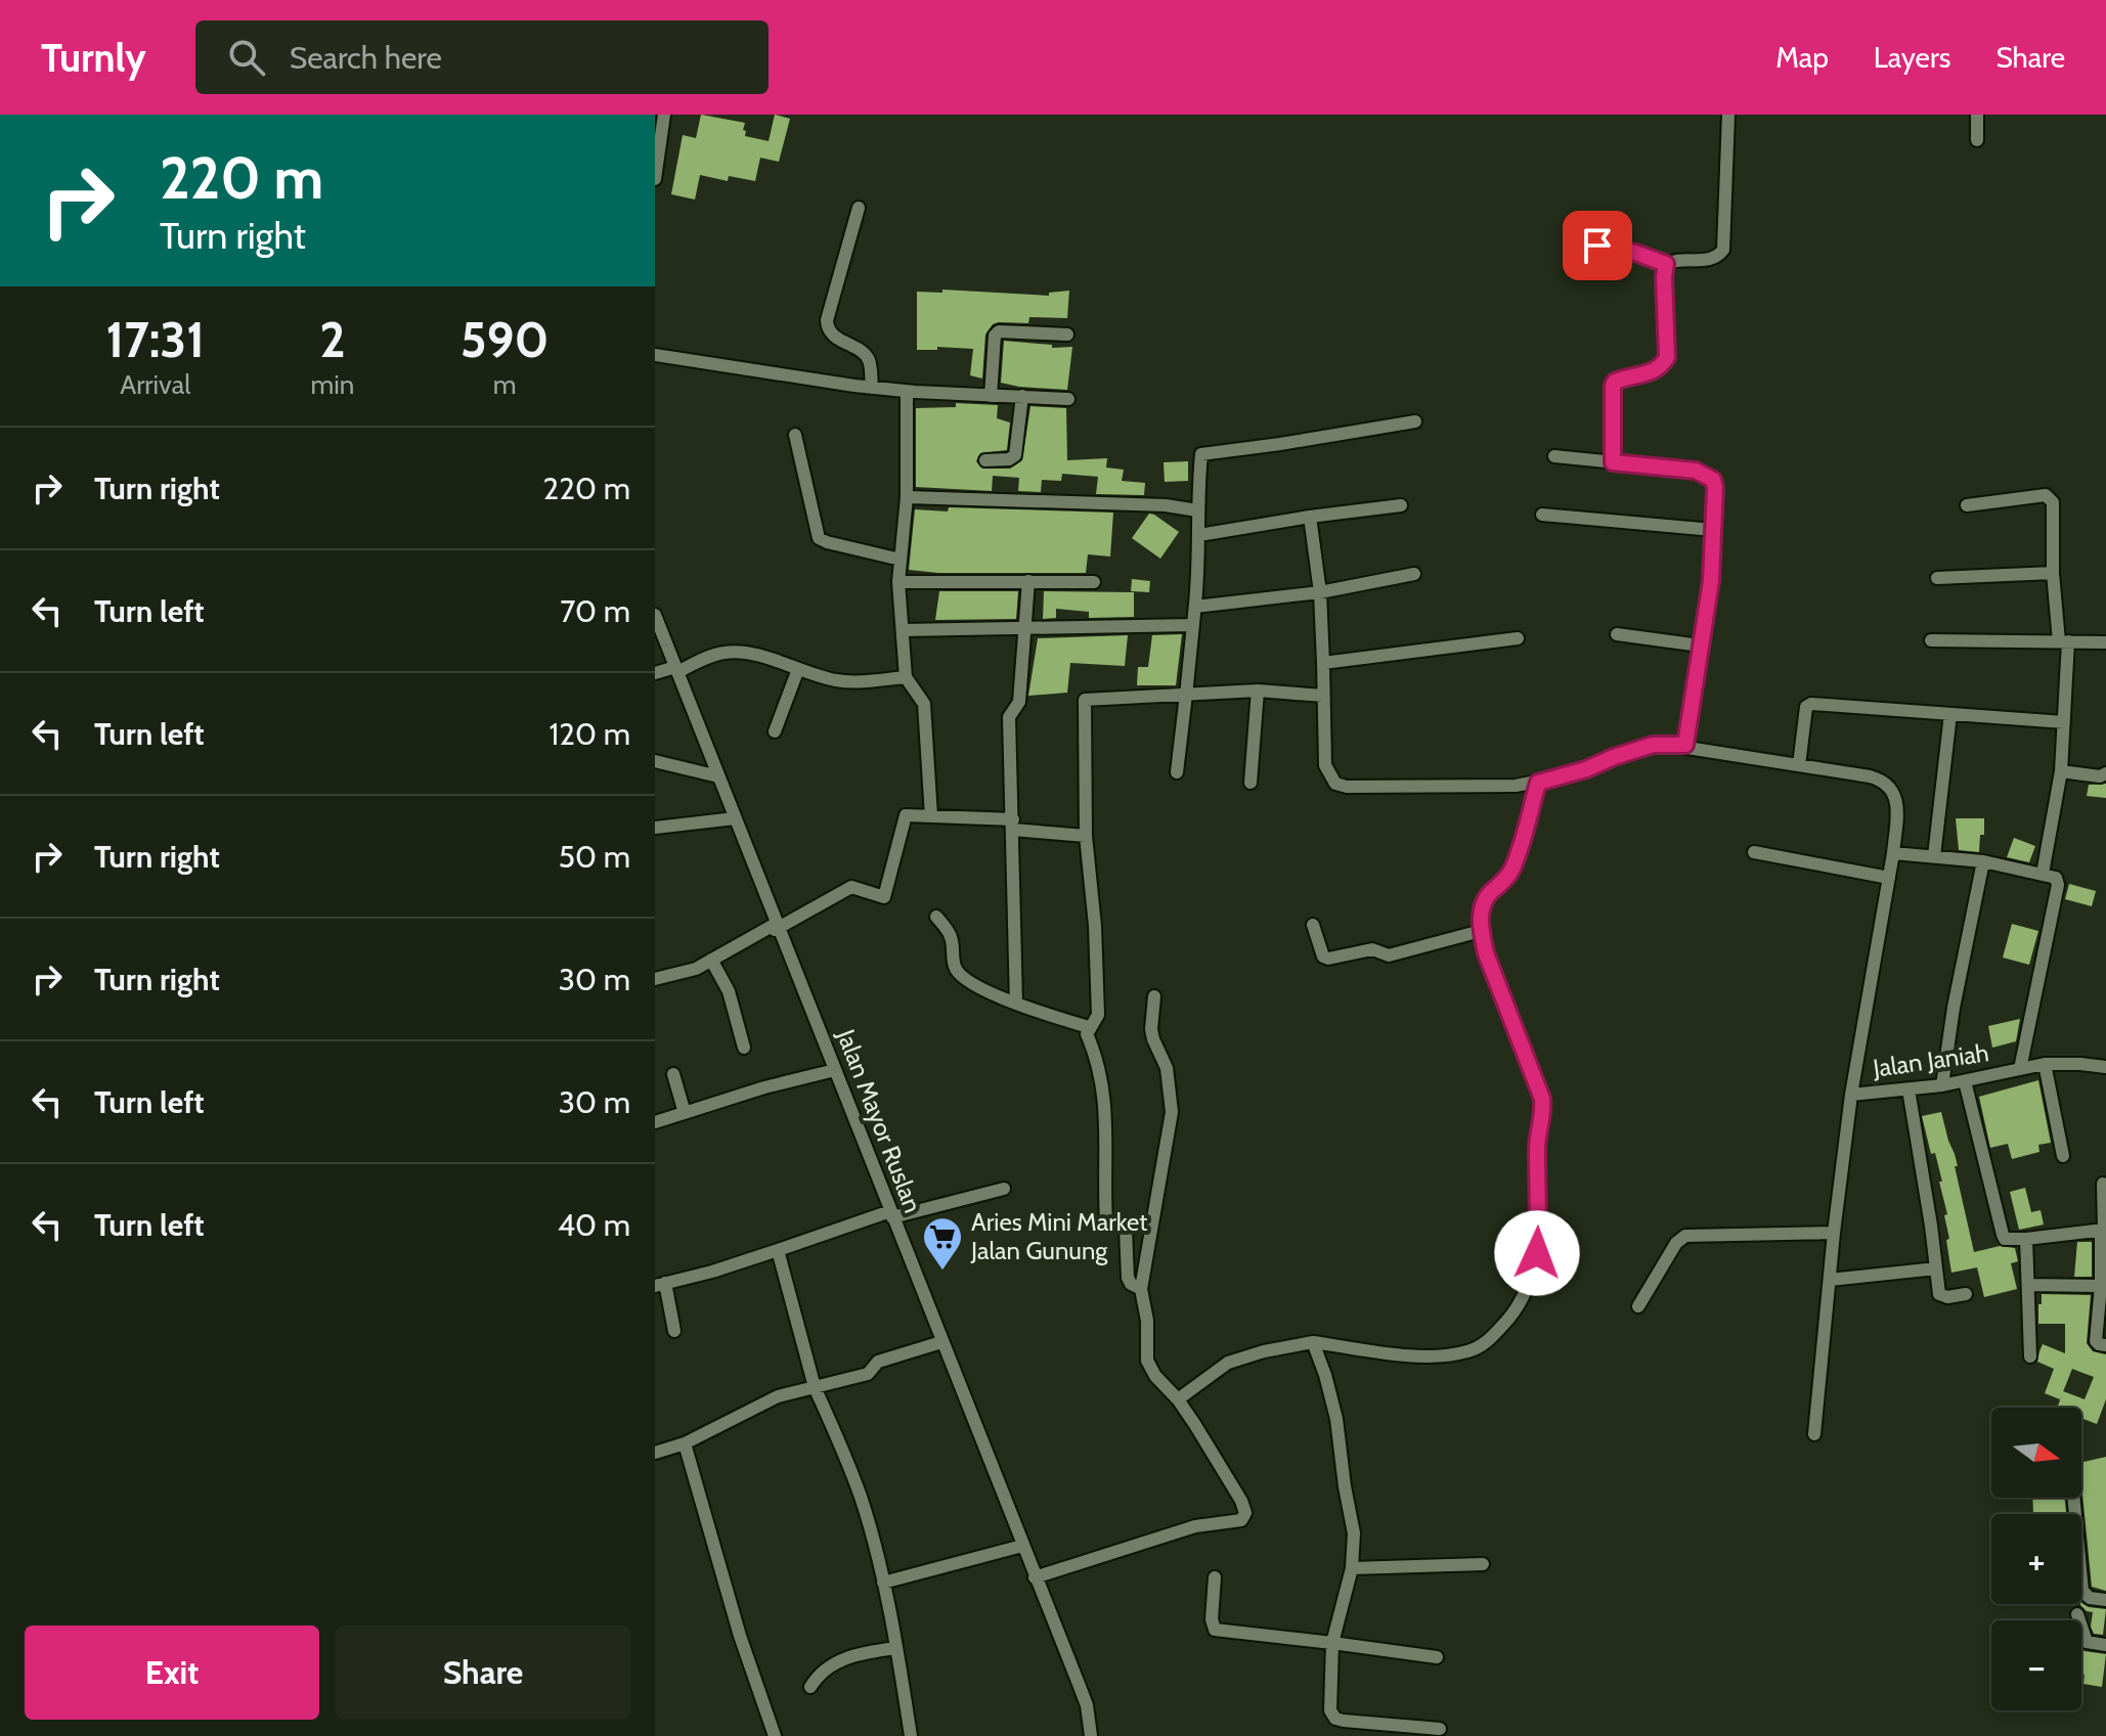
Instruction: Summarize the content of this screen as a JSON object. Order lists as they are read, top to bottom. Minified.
{"streets":{"street":["Jalan Janiah","Jalan Mayor Ruslan"]},"places":{"supermarket":["Aries Mini Market Jalan Gunung"]},"north":"right","page":{"header":"Turnly","search":"Search here","nav":["Map","Layers","Share"],"turn":["220 m","Turn right"],"eta":["17:31","Arrival","2","min","590","m"],"list":[{"name":"Turn right","value":"220 m"},{"name":"Turn left","value":"70 m"},{"name":"Turn left","value":"120 m"},{"name":"Turn right","value":"50 m"},{"name":"Turn right","value":"30 m"},{"name":"Turn left","value":"30 m"},{"name":"Turn left","value":"40 m"}],"map_buttons":["+","−"],"buttons":["Exit","Share"]}}
